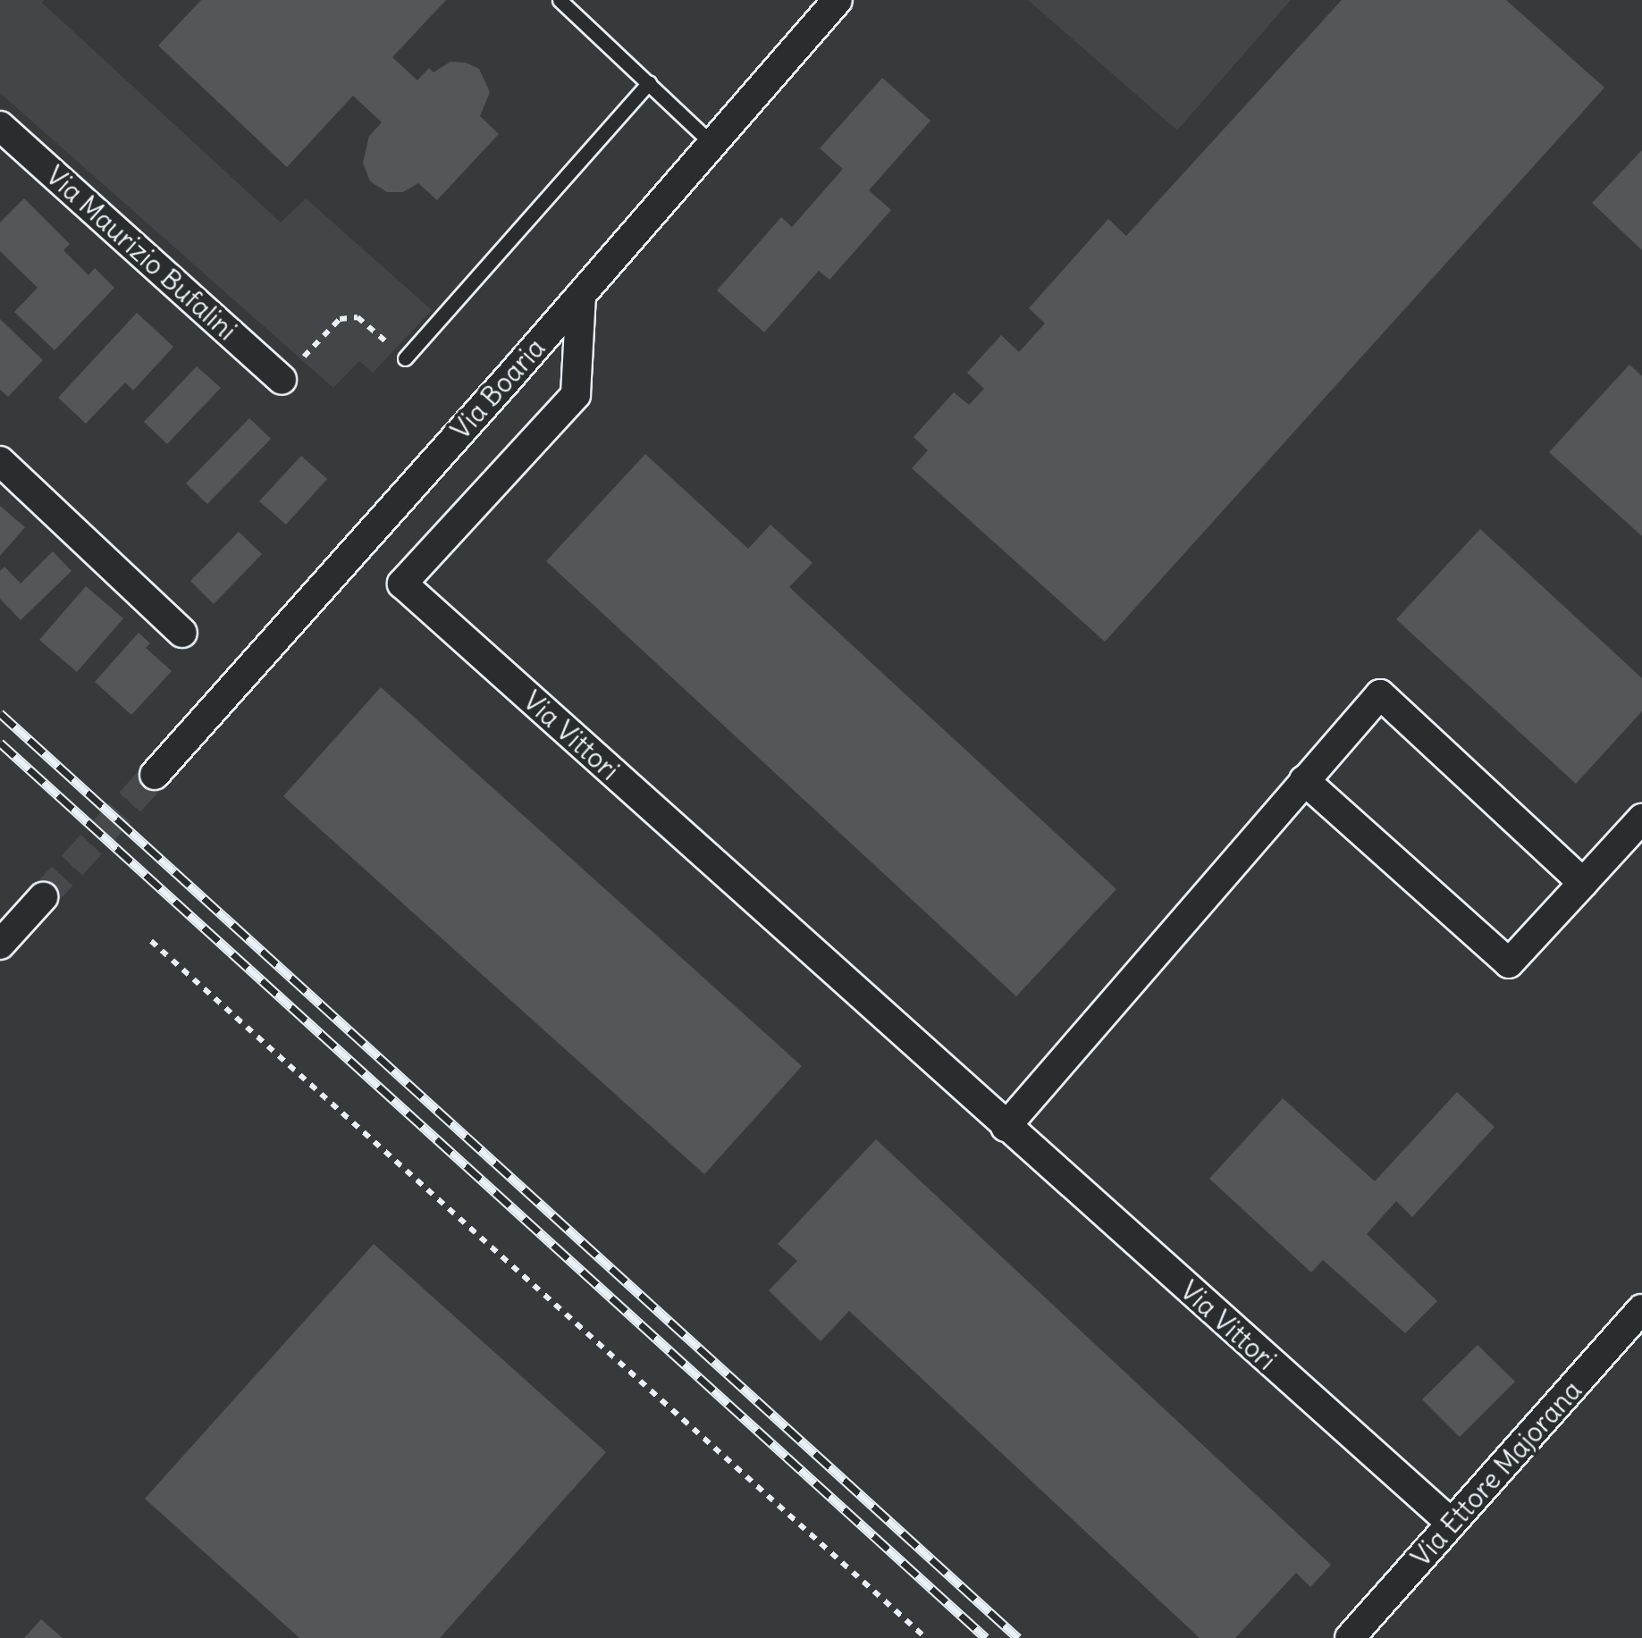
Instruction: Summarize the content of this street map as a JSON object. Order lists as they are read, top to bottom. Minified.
{"streets":{"street":["Via Maurizio Bufalini","Via Boaria","Via Vittori","Via Ettore Majorana"]},"crossings":[["Via Boaria","Via Vittori"],["Via Vittori","Via Ettore Majorana"]]}
